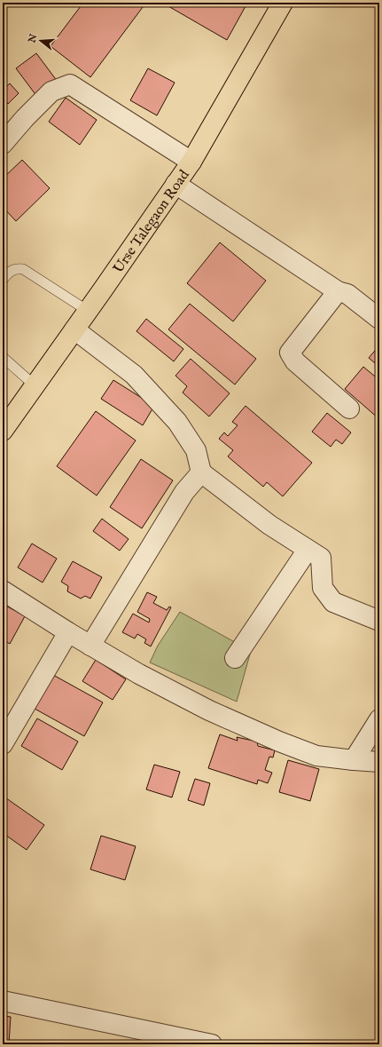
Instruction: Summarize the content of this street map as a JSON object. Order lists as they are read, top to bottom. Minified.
{"streets":{"highway":["Urse Talegaon Road"]},"north":"left"}
